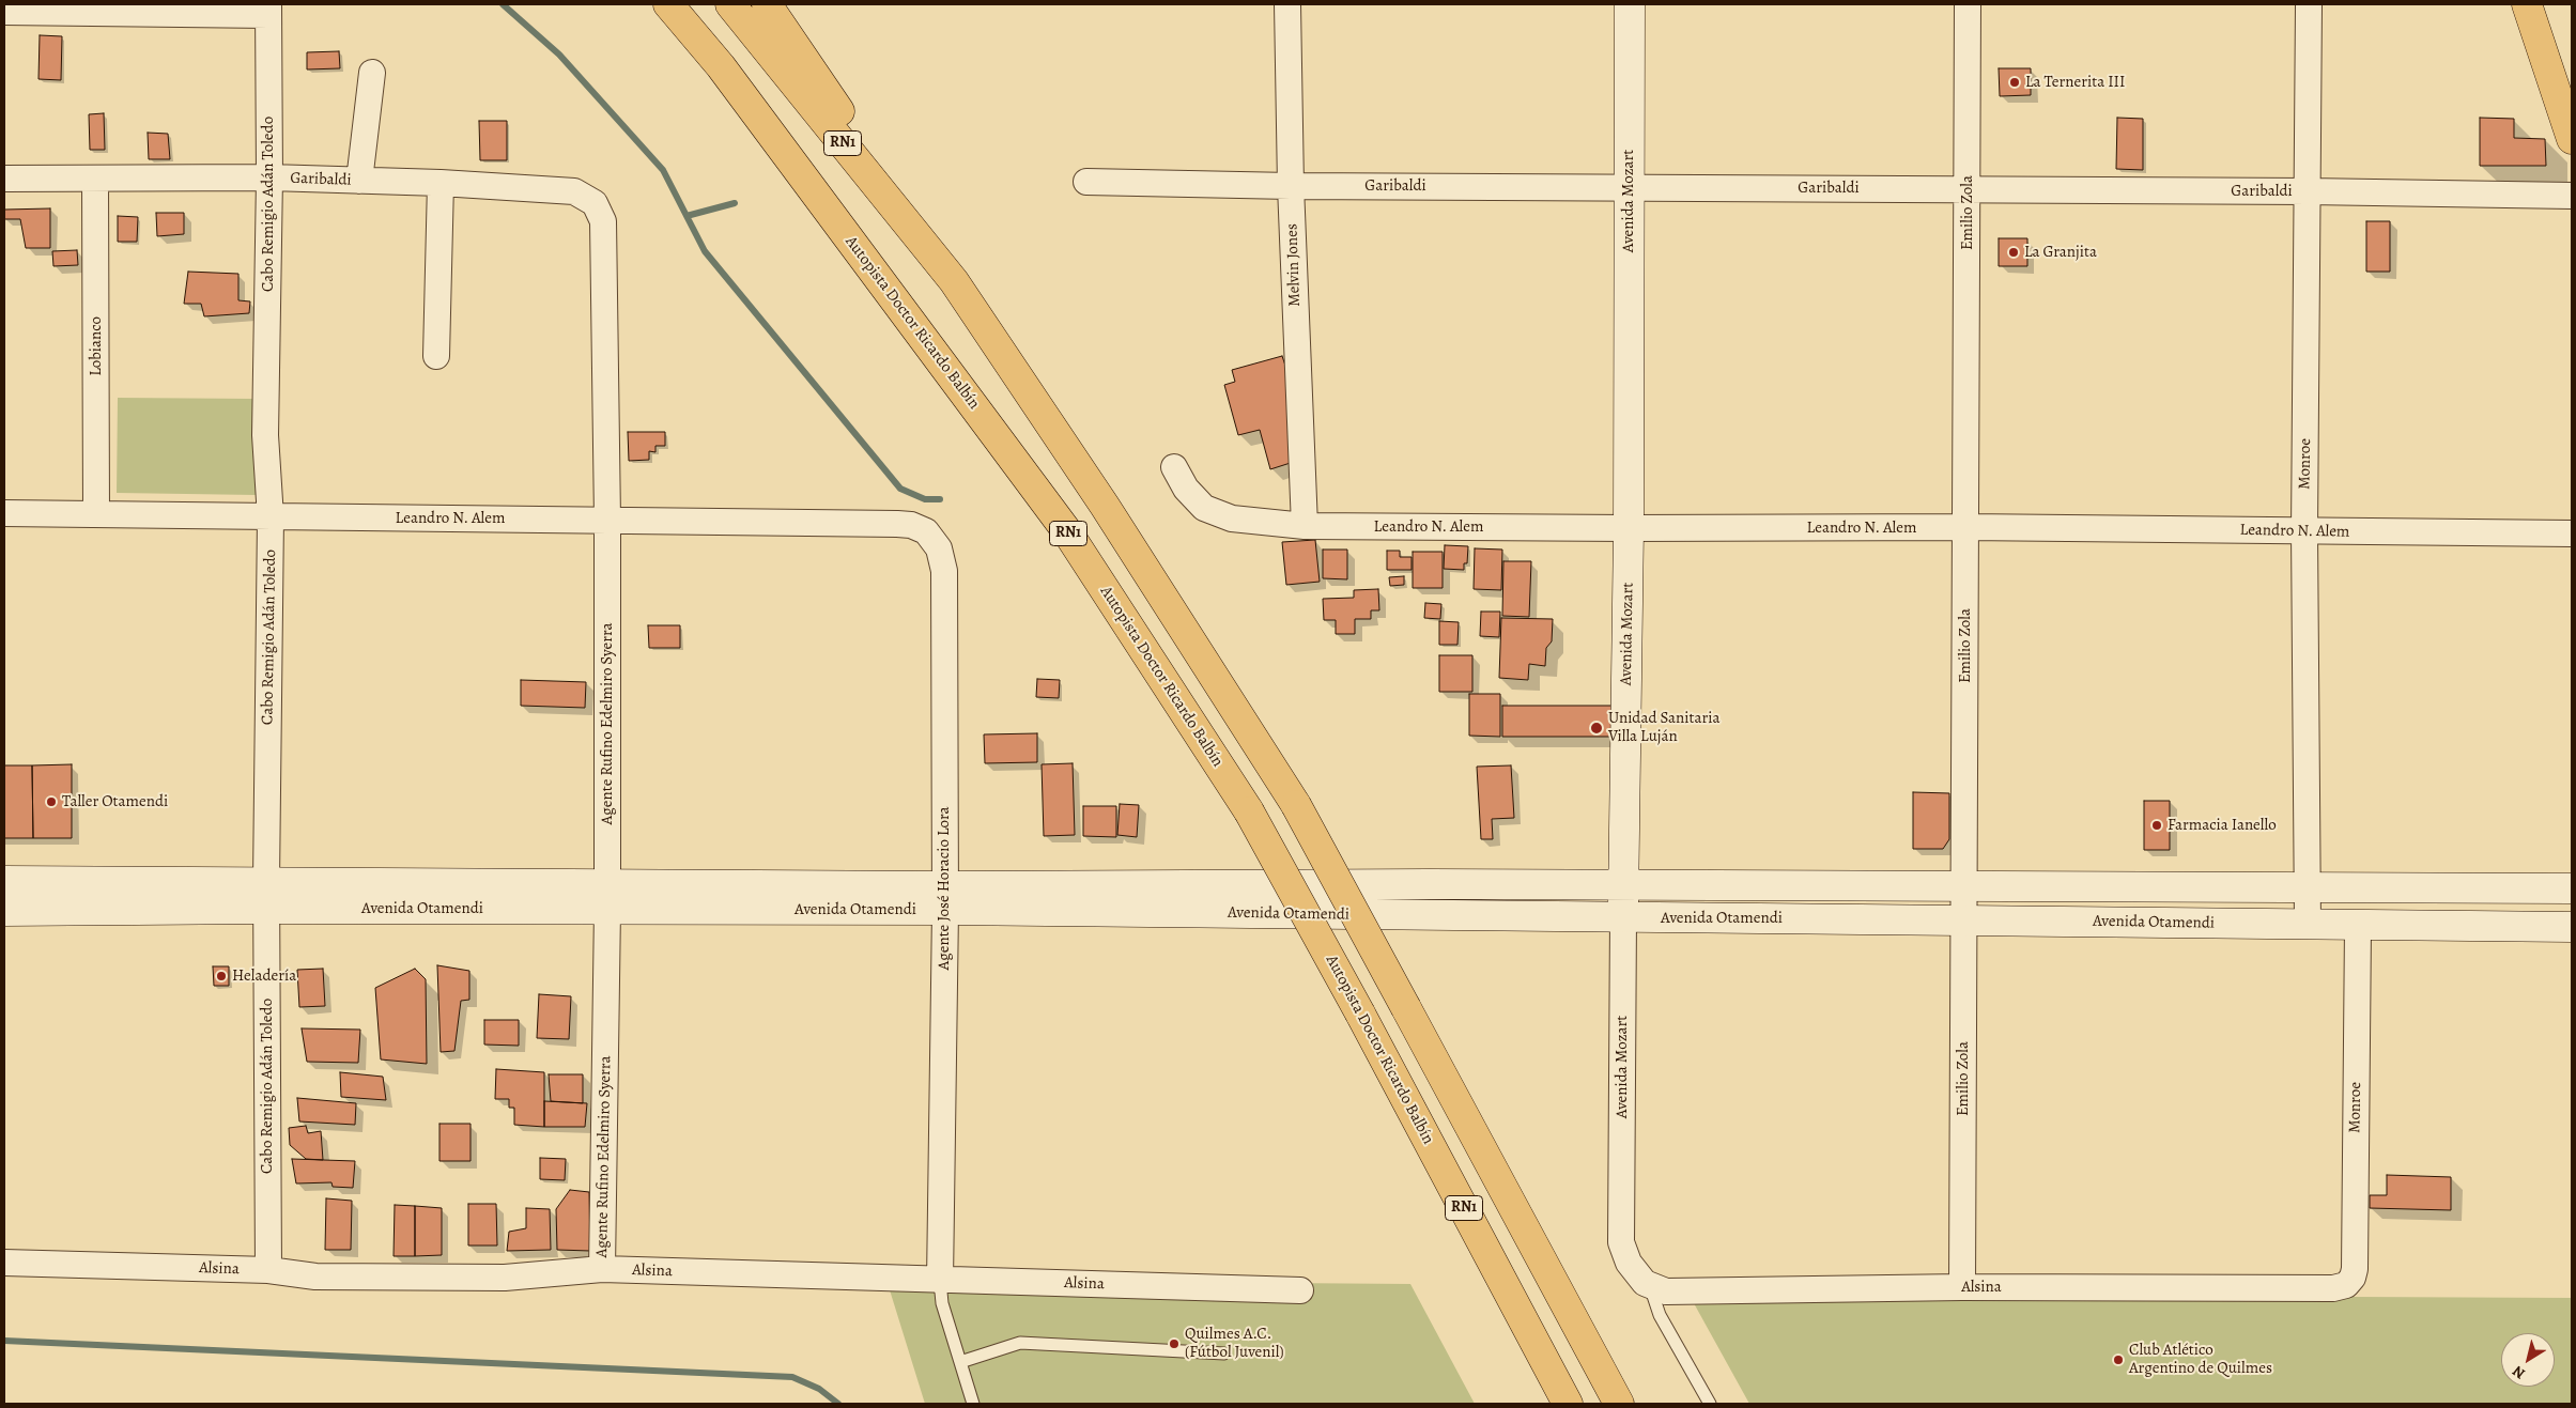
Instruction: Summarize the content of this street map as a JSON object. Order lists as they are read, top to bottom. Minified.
{"streets":{"main road":["RN1","Avenida Mozart","Autopista Doctor Ricardo Balbín","Avenida Otamendi"],"street":["Garibaldi","Cabo Remigio Adán Toledo","Emilio Zola","Melvin Jones","Lobianco","Monroe","Leandro N. Alem","Agente Rufino Edelmiro Syerra","Agente José Horacio Lora","Alsina"]},"crossings":[["Garibaldi","Avenida Mozart"],["Garibaldi","Cabo Remigio Adán Toledo"],["Garibaldi","Emilio Zola"],["Garibaldi","Melvin Jones"],["Garibaldi","Lobianco"],["Garibaldi","Monroe"],["Garibaldi","Agente Rufino Edelmiro Syerra"],["Avenida Mozart","Leandro N. Alem"],["Avenida Mozart","Avenida Otamendi"],["Avenida Mozart","Alsina"],["Cabo Remigio Adán Toledo","Leandro N. Alem"],["Cabo Remigio Adán Toledo","Avenida Otamendi"],["Cabo Remigio Adán Toledo","Alsina"],["Emilio Zola","Leandro N. Alem"],["Emilio Zola","Avenida Otamendi"],["Emilio Zola","Alsina"],["Melvin Jones","Leandro N. Alem"],["Lobianco","Leandro N. Alem"],["Monroe","Leandro N. Alem"],["Monroe","Avenida Otamendi"],["Monroe","Alsina"],["Leandro N. Alem","Agente Rufino Edelmiro Syerra"],["Leandro N. Alem","Agente José Horacio Lora"],["Agente Rufino Edelmiro Syerra","Avenida Otamendi"],["Agente Rufino Edelmiro Syerra","Alsina"],["Agente José Horacio Lora","Avenida Otamendi"],["Agente José Horacio Lora","Alsina"]],"places":["La Ternerita III","La Granjita","Unidad Sanitaria Villa Luján","Taller Otamendi","Farmacia Ianello","Heladería","Quilmes A.C. (Fútbol Juvenil)","Club Atlético Argentino de Quilmes"],"north":"bottom left"}
